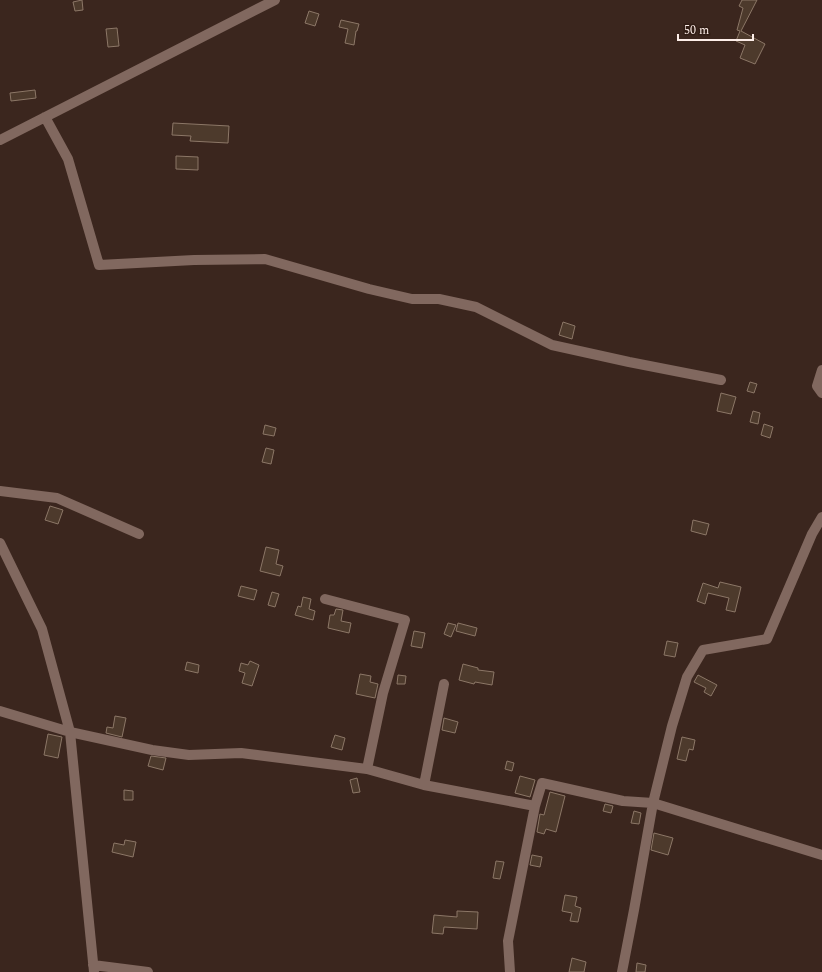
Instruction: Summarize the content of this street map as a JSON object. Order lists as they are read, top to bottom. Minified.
{"scale_bar":"50 m"}
